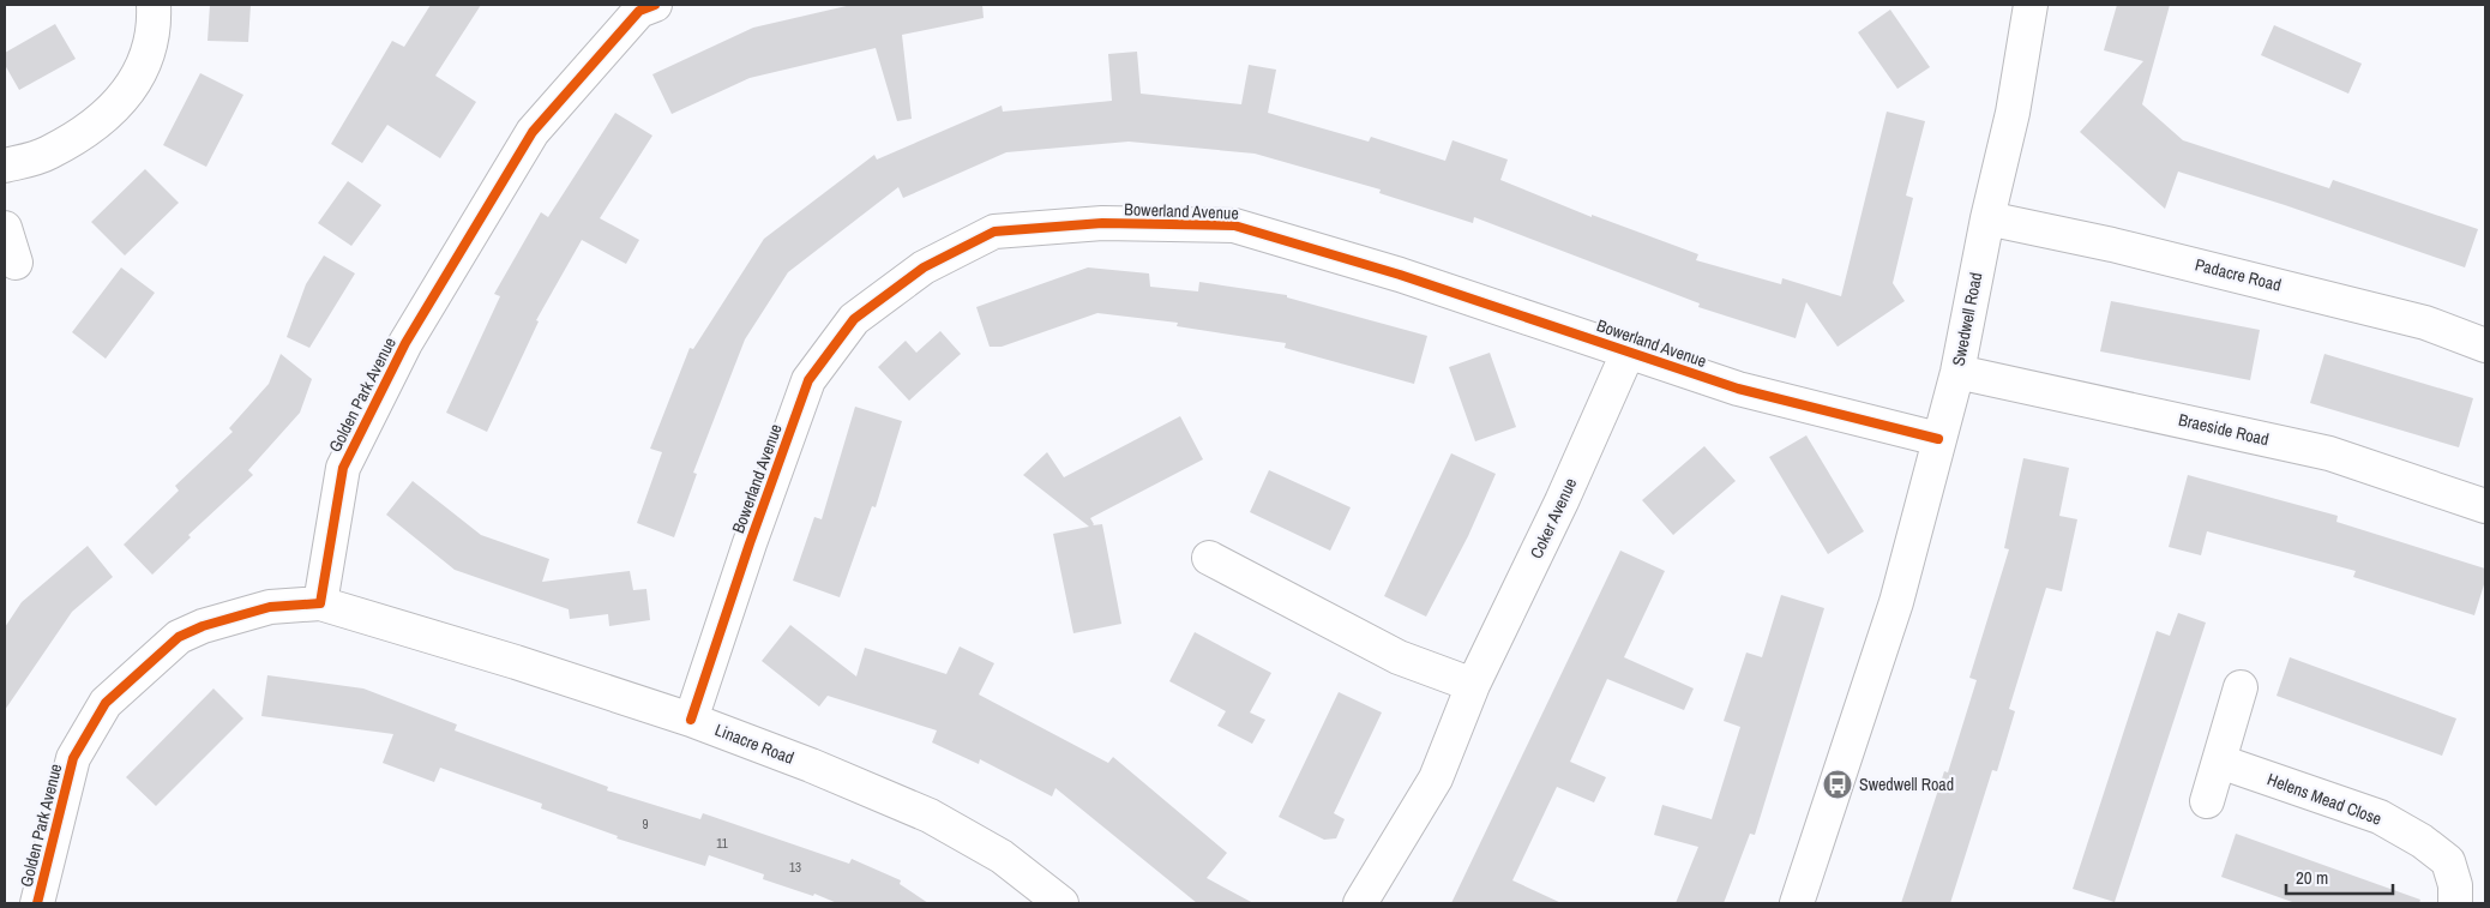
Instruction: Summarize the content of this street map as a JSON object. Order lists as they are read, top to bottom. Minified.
{"streets":{"street":["Bowerland Avenue","Padacre Road","Swedwell Road","Golden Park Avenue","Braeside Road","Coker Avenue","Linacre Road","Helens Mead Close"]},"crossings":[["Bowerland Avenue","Swedwell Road"],["Bowerland Avenue","Coker Avenue"],["Bowerland Avenue","Linacre Road"],["Padacre Road","Swedwell Road"],["Swedwell Road","Braeside Road"],["Golden Park Avenue","Linacre Road"]],"places":{"bus stop":["Swedwell Road"]},"house_numbers":["9","11","13"],"scale_bar":"20 m"}
